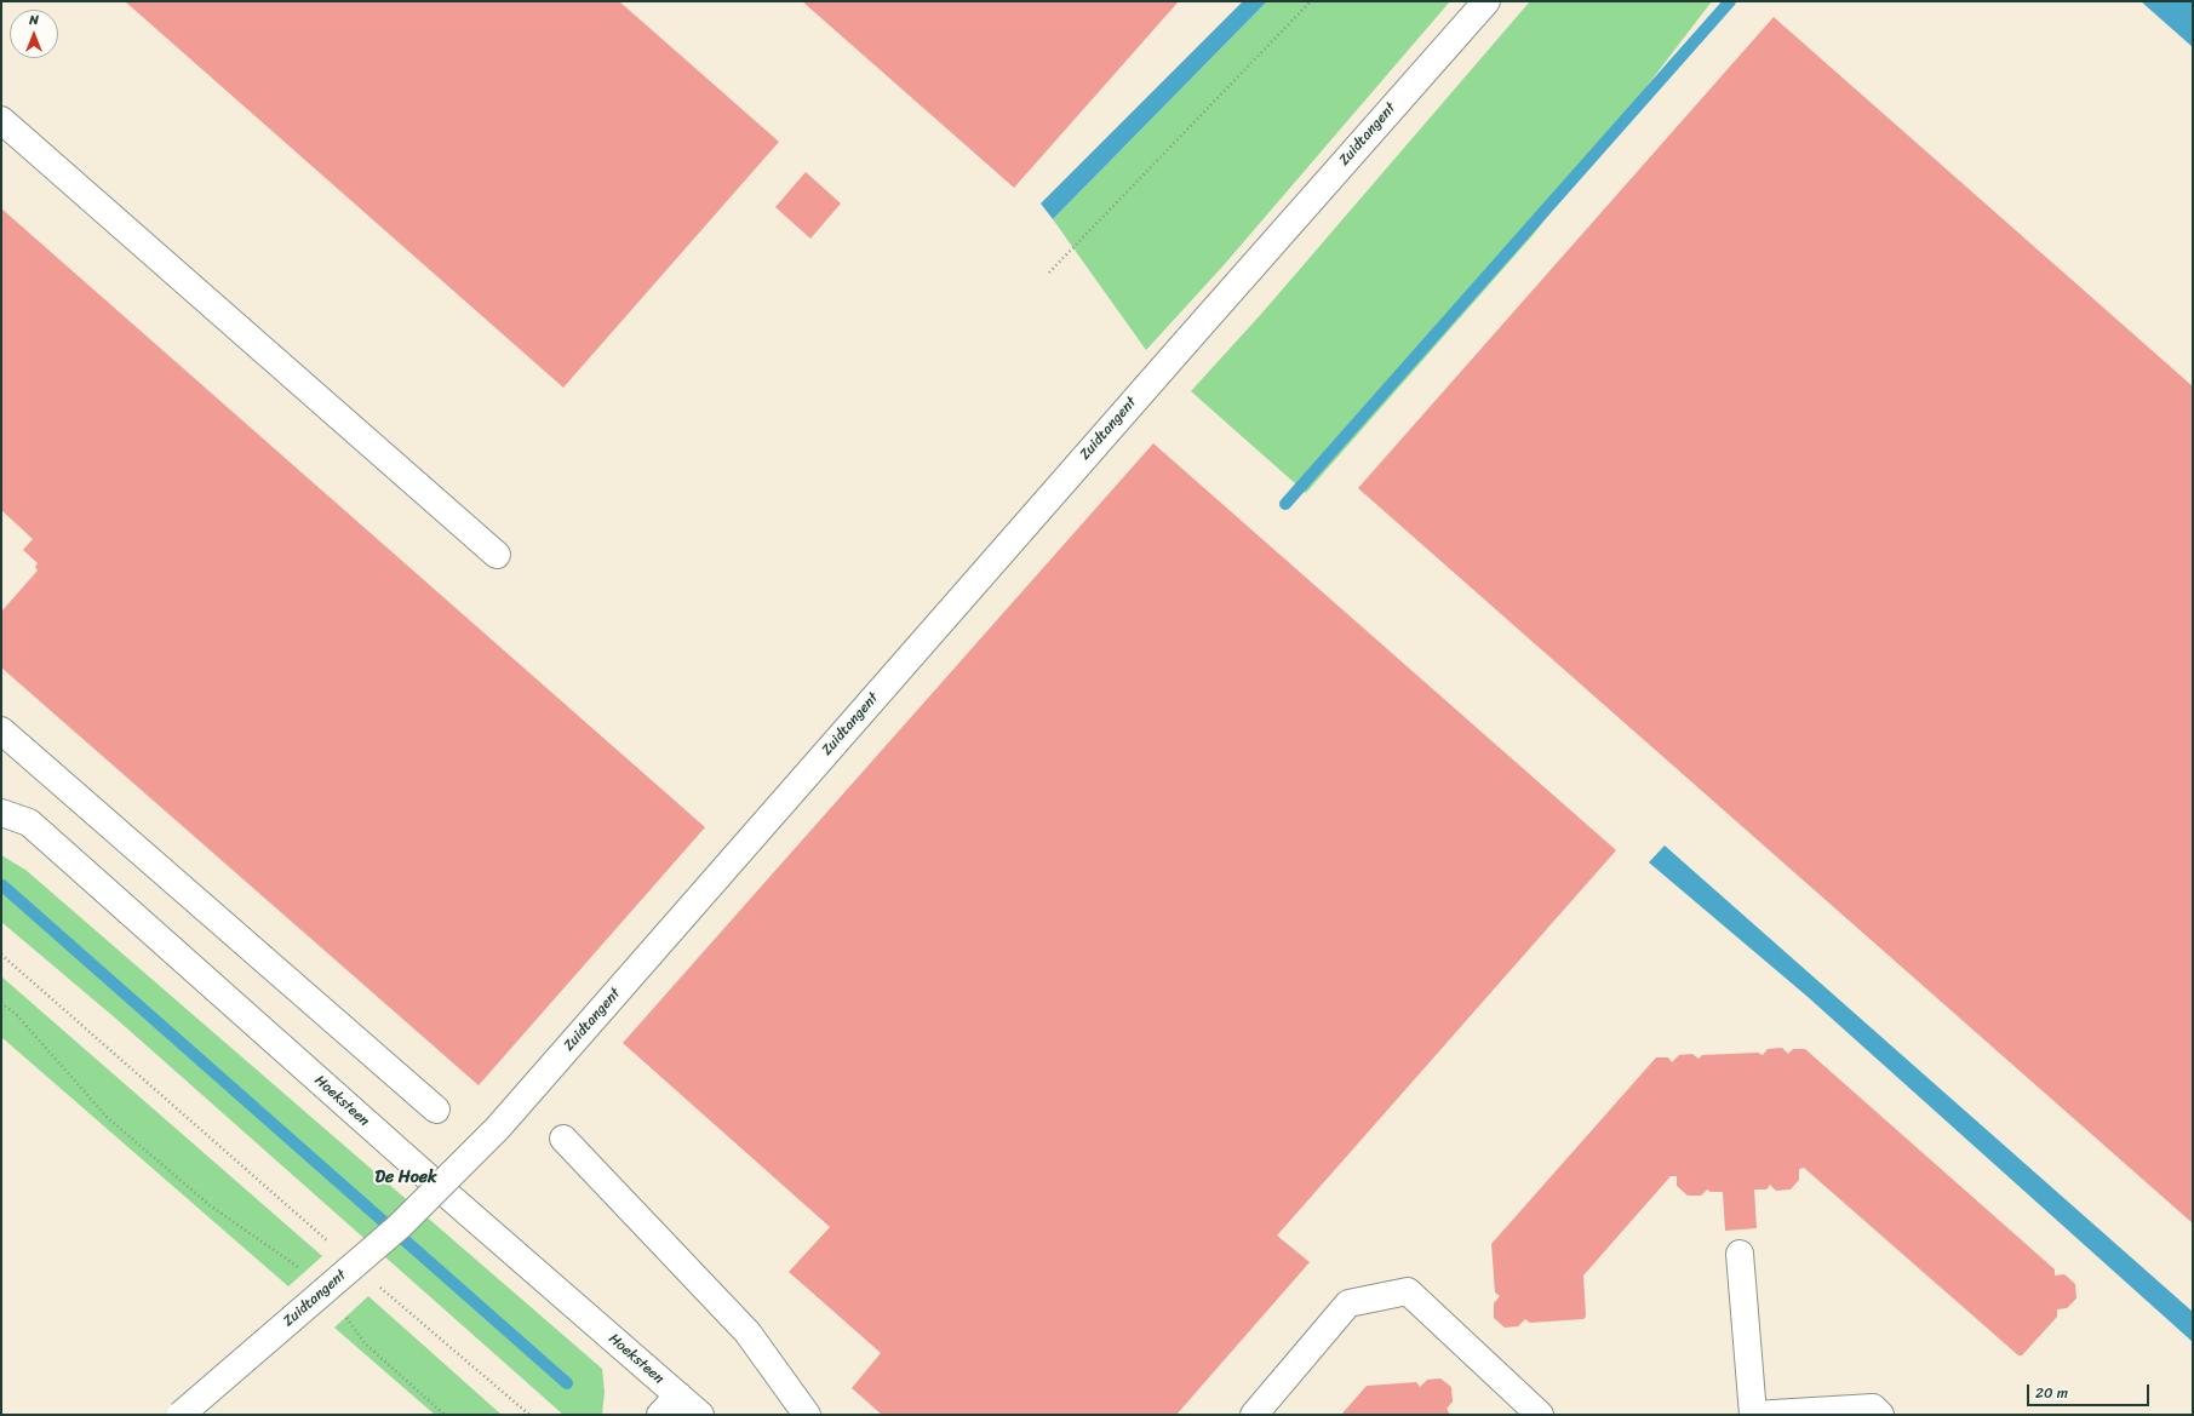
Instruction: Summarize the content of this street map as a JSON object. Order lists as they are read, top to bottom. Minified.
{"streets":{"street":["Zuidtangent","Hoeksteen"]},"districts":["De Hoek"],"scale_bar":"20 m","north":"top"}
